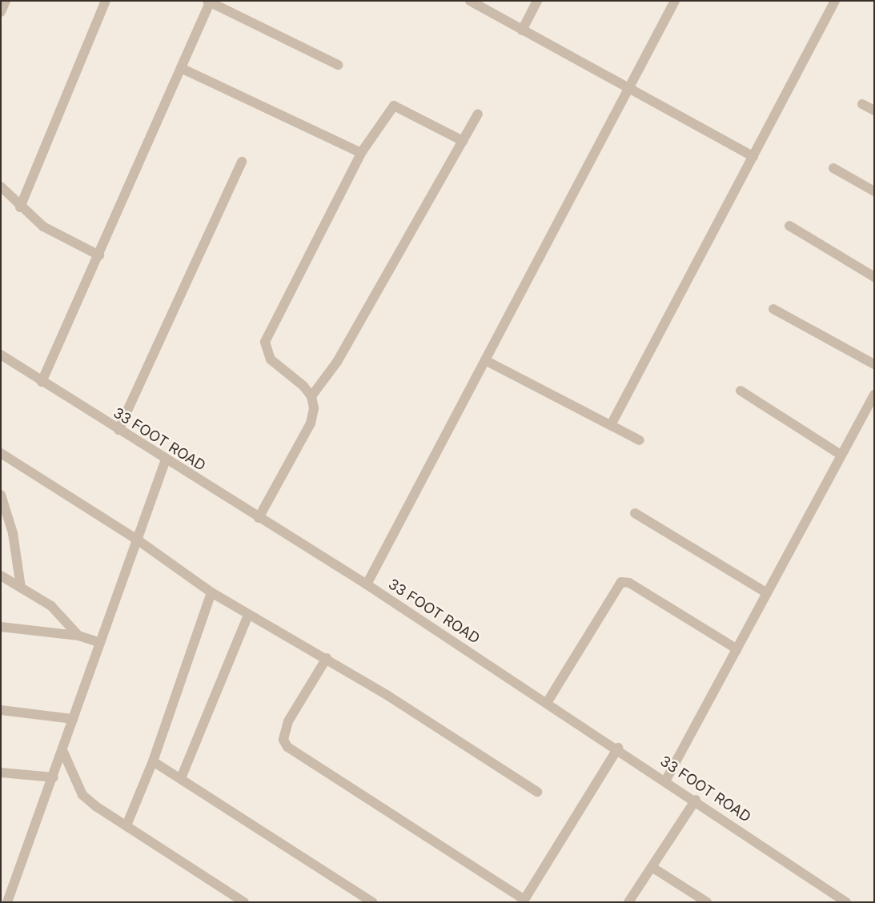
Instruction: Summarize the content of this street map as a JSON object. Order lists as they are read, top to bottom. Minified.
{"streets":{"street":["33 FOOT ROAD"]}}
